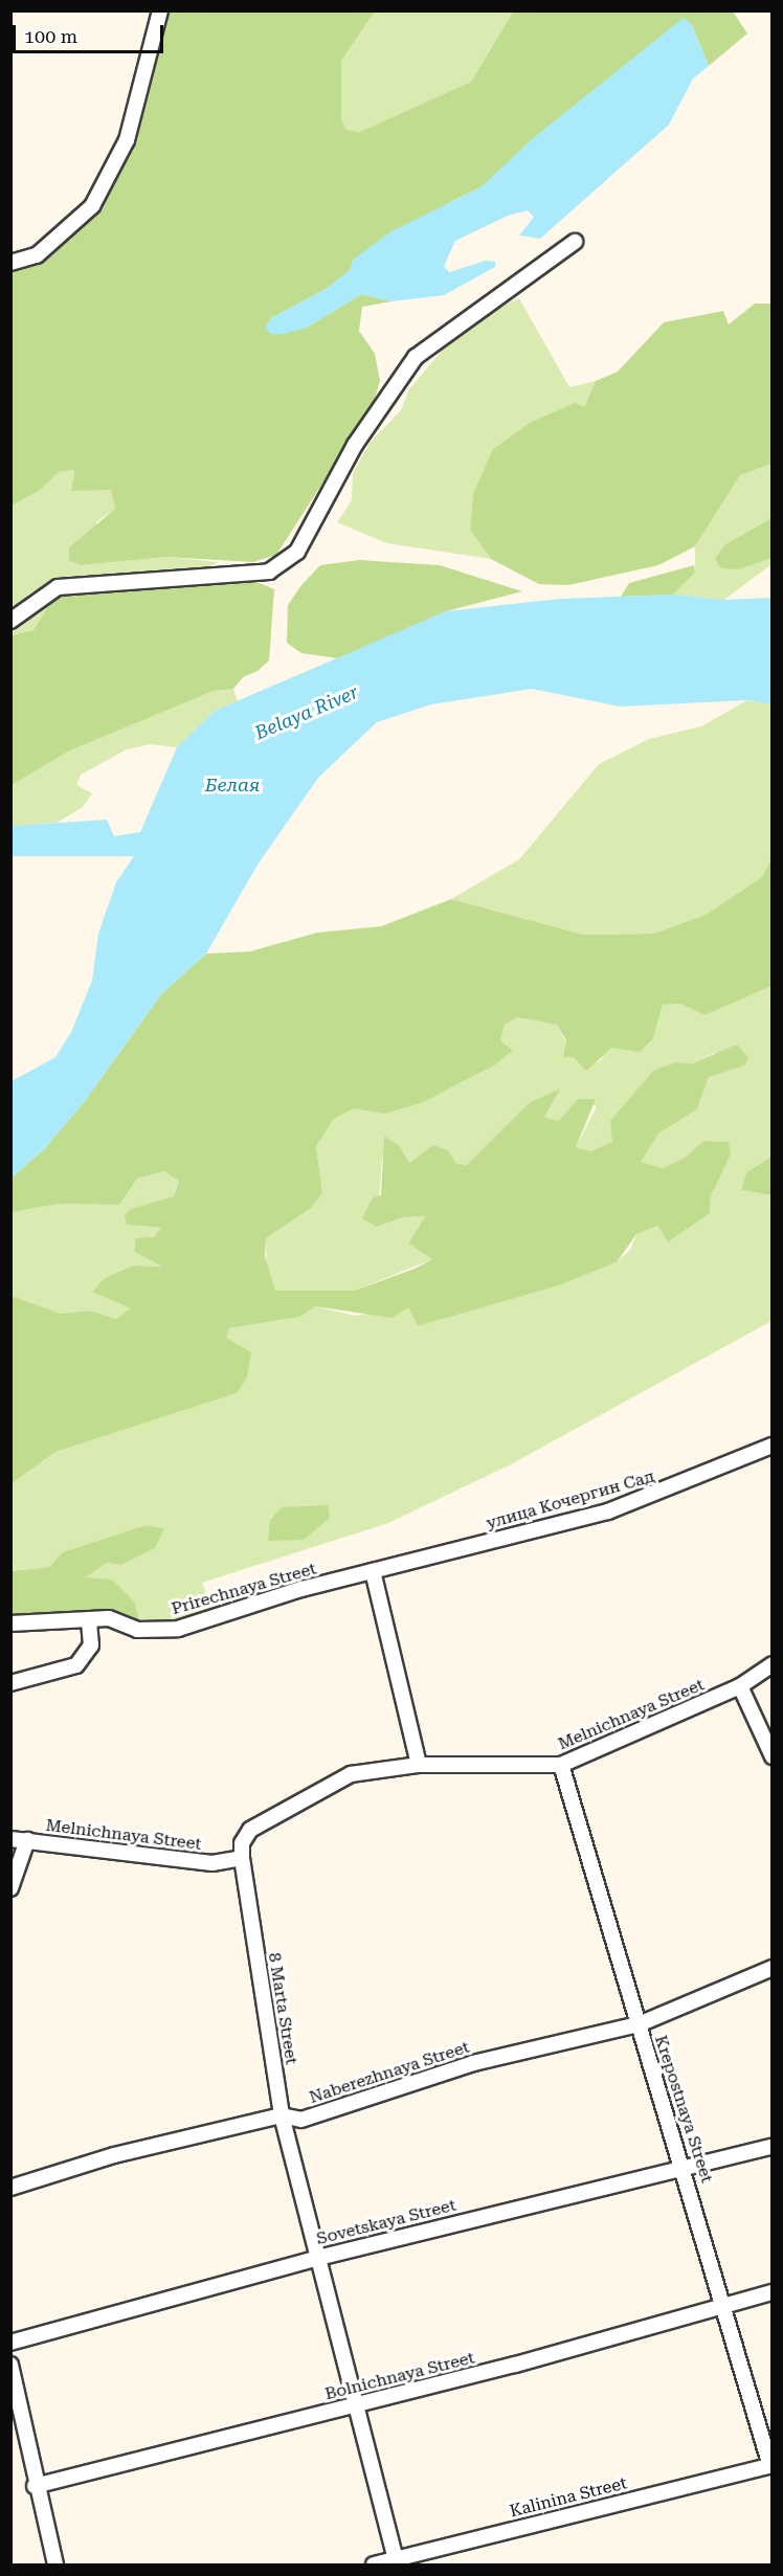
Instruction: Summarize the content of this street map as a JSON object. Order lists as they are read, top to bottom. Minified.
{"streets":{"street":["улица Кочергин Сад","Prirechnaya Street","Melnichnaya Street","8 Marta Street","Naberezhnaya Street","Krepostnaya Street","Sovetskaya Street","Bolnichnaya Street","Kalinina Street"]},"crossings":[["улица Кочергин Сад","Prirechnaya Street"],["Melnichnaya Street","8 Marta Street"],["Melnichnaya Street","Krepostnaya Street"],["8 Marta Street","Naberezhnaya Street"],["8 Marta Street","Sovetskaya Street"],["8 Marta Street","Bolnichnaya Street"],["8 Marta Street","Kalinina Street"],["Naberezhnaya Street","Krepostnaya Street"],["Krepostnaya Street","Sovetskaya Street"],["Krepostnaya Street","Bolnichnaya Street"],["Krepostnaya Street","Kalinina Street"]],"water":["Belaya River","Белая"],"scale_bar":"100 m"}
